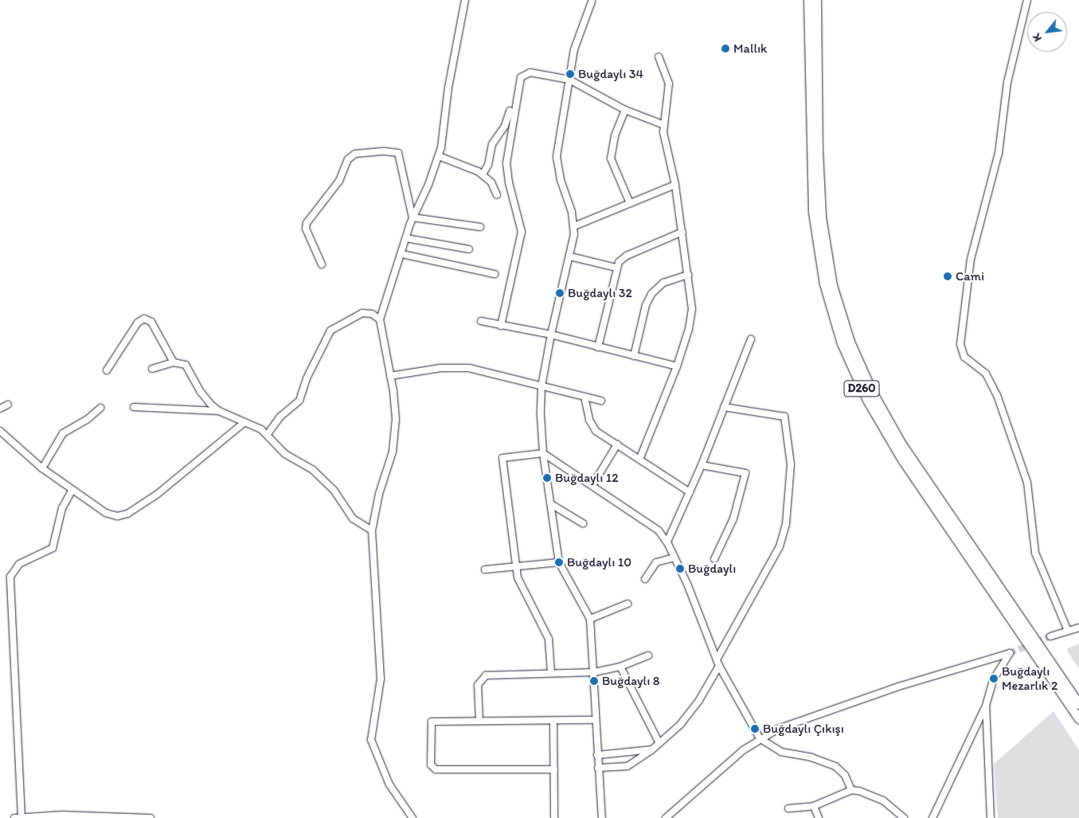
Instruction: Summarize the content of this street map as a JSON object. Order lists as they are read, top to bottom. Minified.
{"streets":{"highway":["D260"]},"places":["Mallık","Buğdaylı 34","Cami","Buğdaylı 32","Buğdaylı 12","Buğdaylı 10","Buğdaylı","Buğdaylı Mezarlık 2","Buğdaylı 8","Buğdaylı Çıkışı"],"north":"bottom left"}
